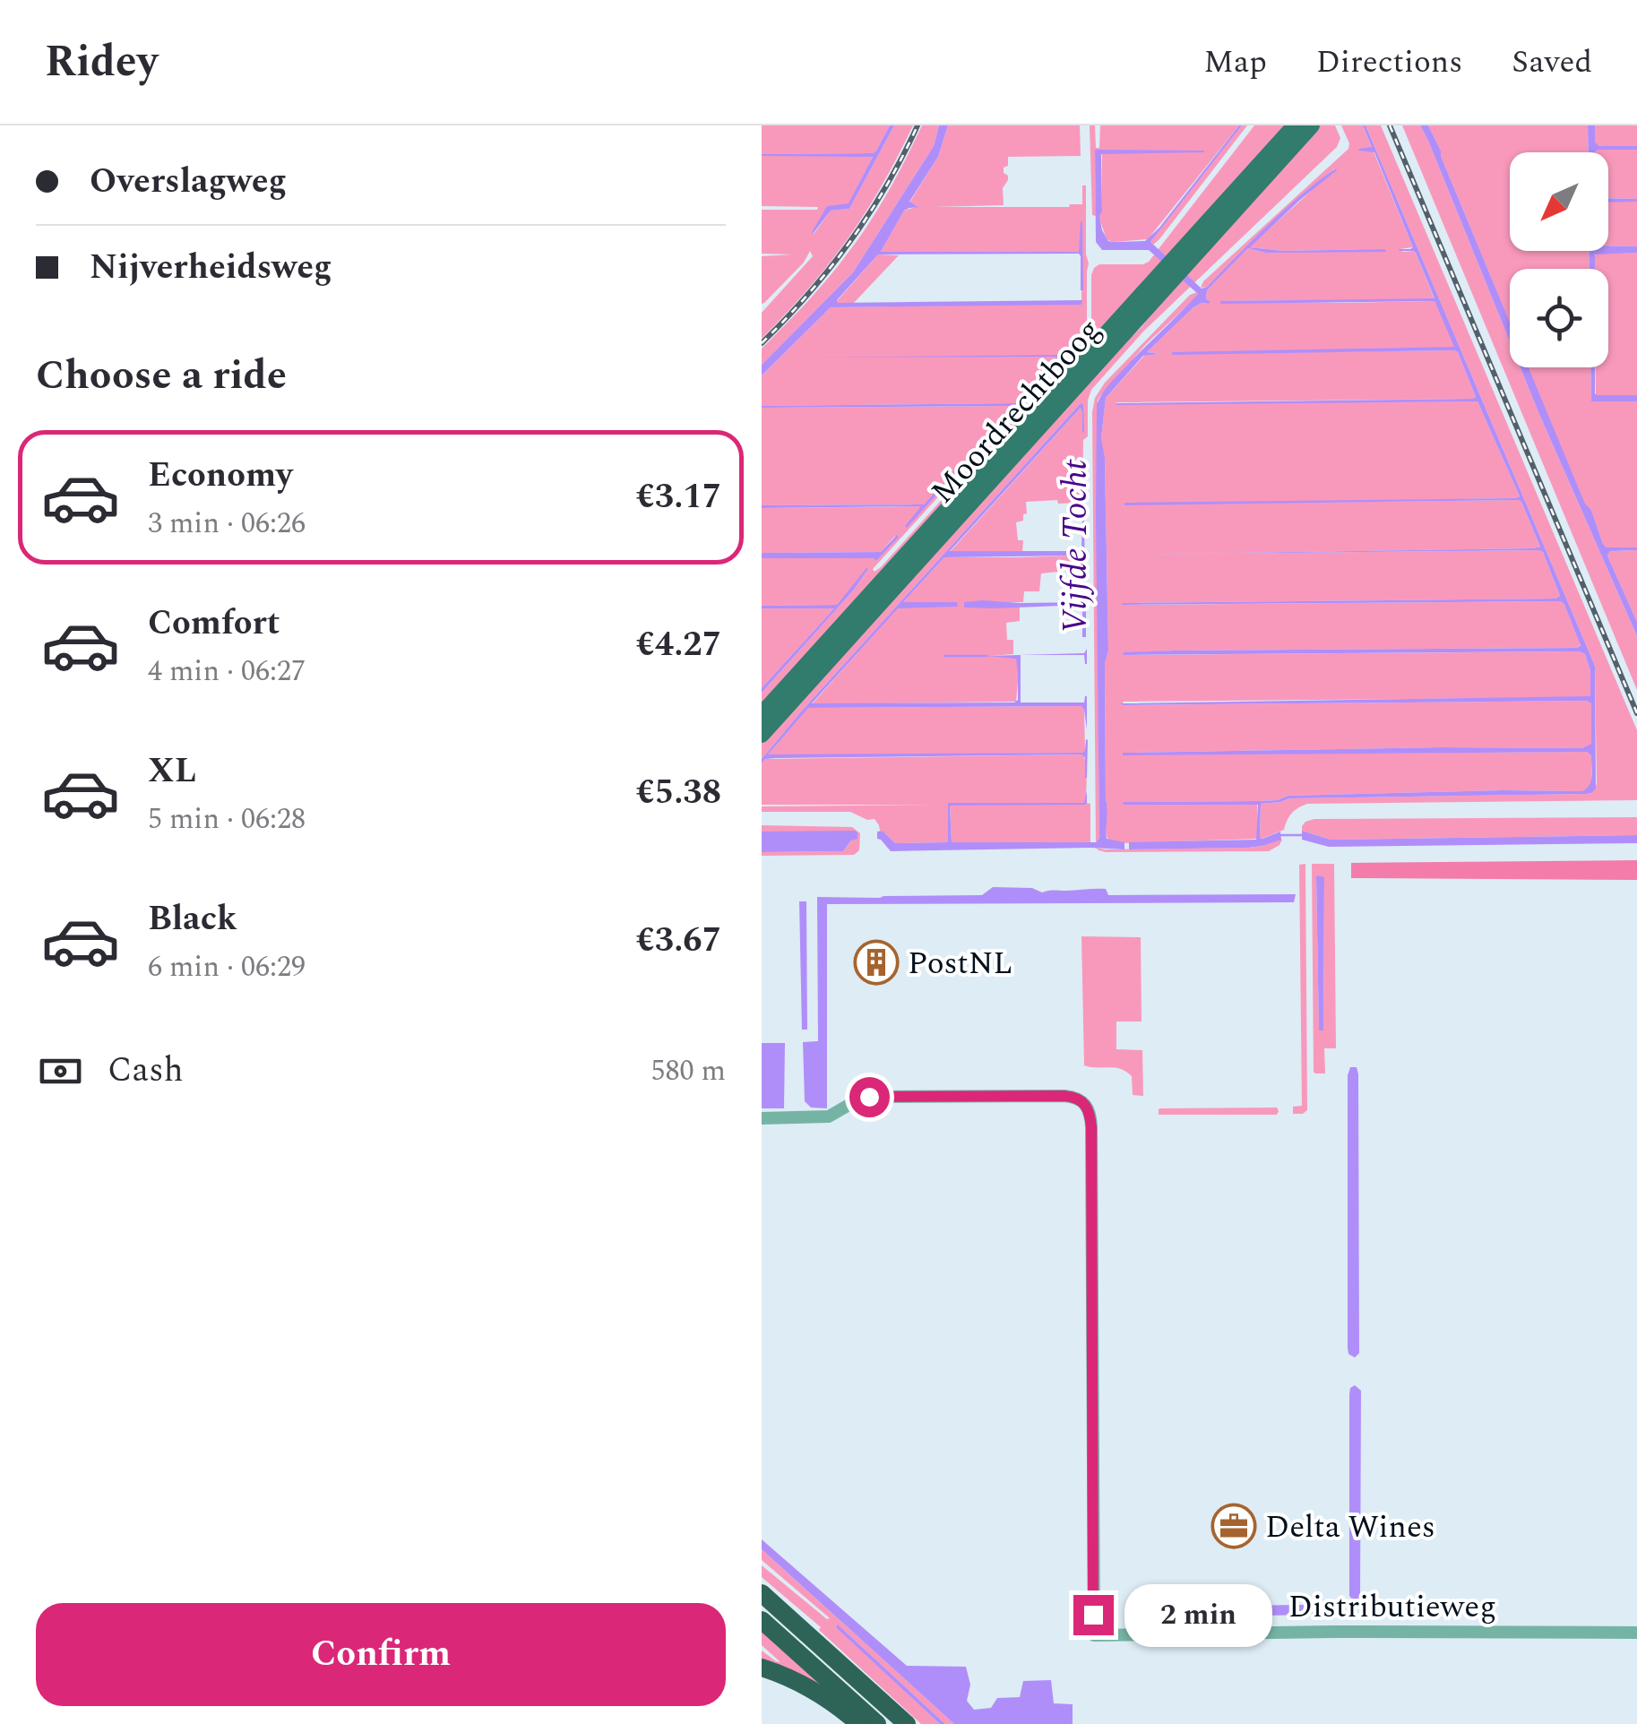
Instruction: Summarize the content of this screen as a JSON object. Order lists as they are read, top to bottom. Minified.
{"streets":{"main road":["Moordrechtboog"],"street":["Distributieweg"]},"water":["Vijfde Tocht"],"places":{"building":["PostNL"],"office":["Delta Wines"]},"north":"bottom left","page":{"header":"Ridey","nav":["Map","Directions","Saved"],"banner":["Overslagweg","Nijverheidsweg"],"heading":"Choose a ride","list":[{"name":"Economy","note":"3 min · 06:26","value":"€3.17"},{"name":"Comfort","note":"4 min · 06:27","value":"€4.27"},{"name":"XL","note":"5 min · 06:28","value":"€5.38"},{"name":"Black","note":"6 min · 06:29","value":"€3.67"}],"pay":["Cash","580 m"],"bubble":"2 min","buttons":"Confirm"}}
